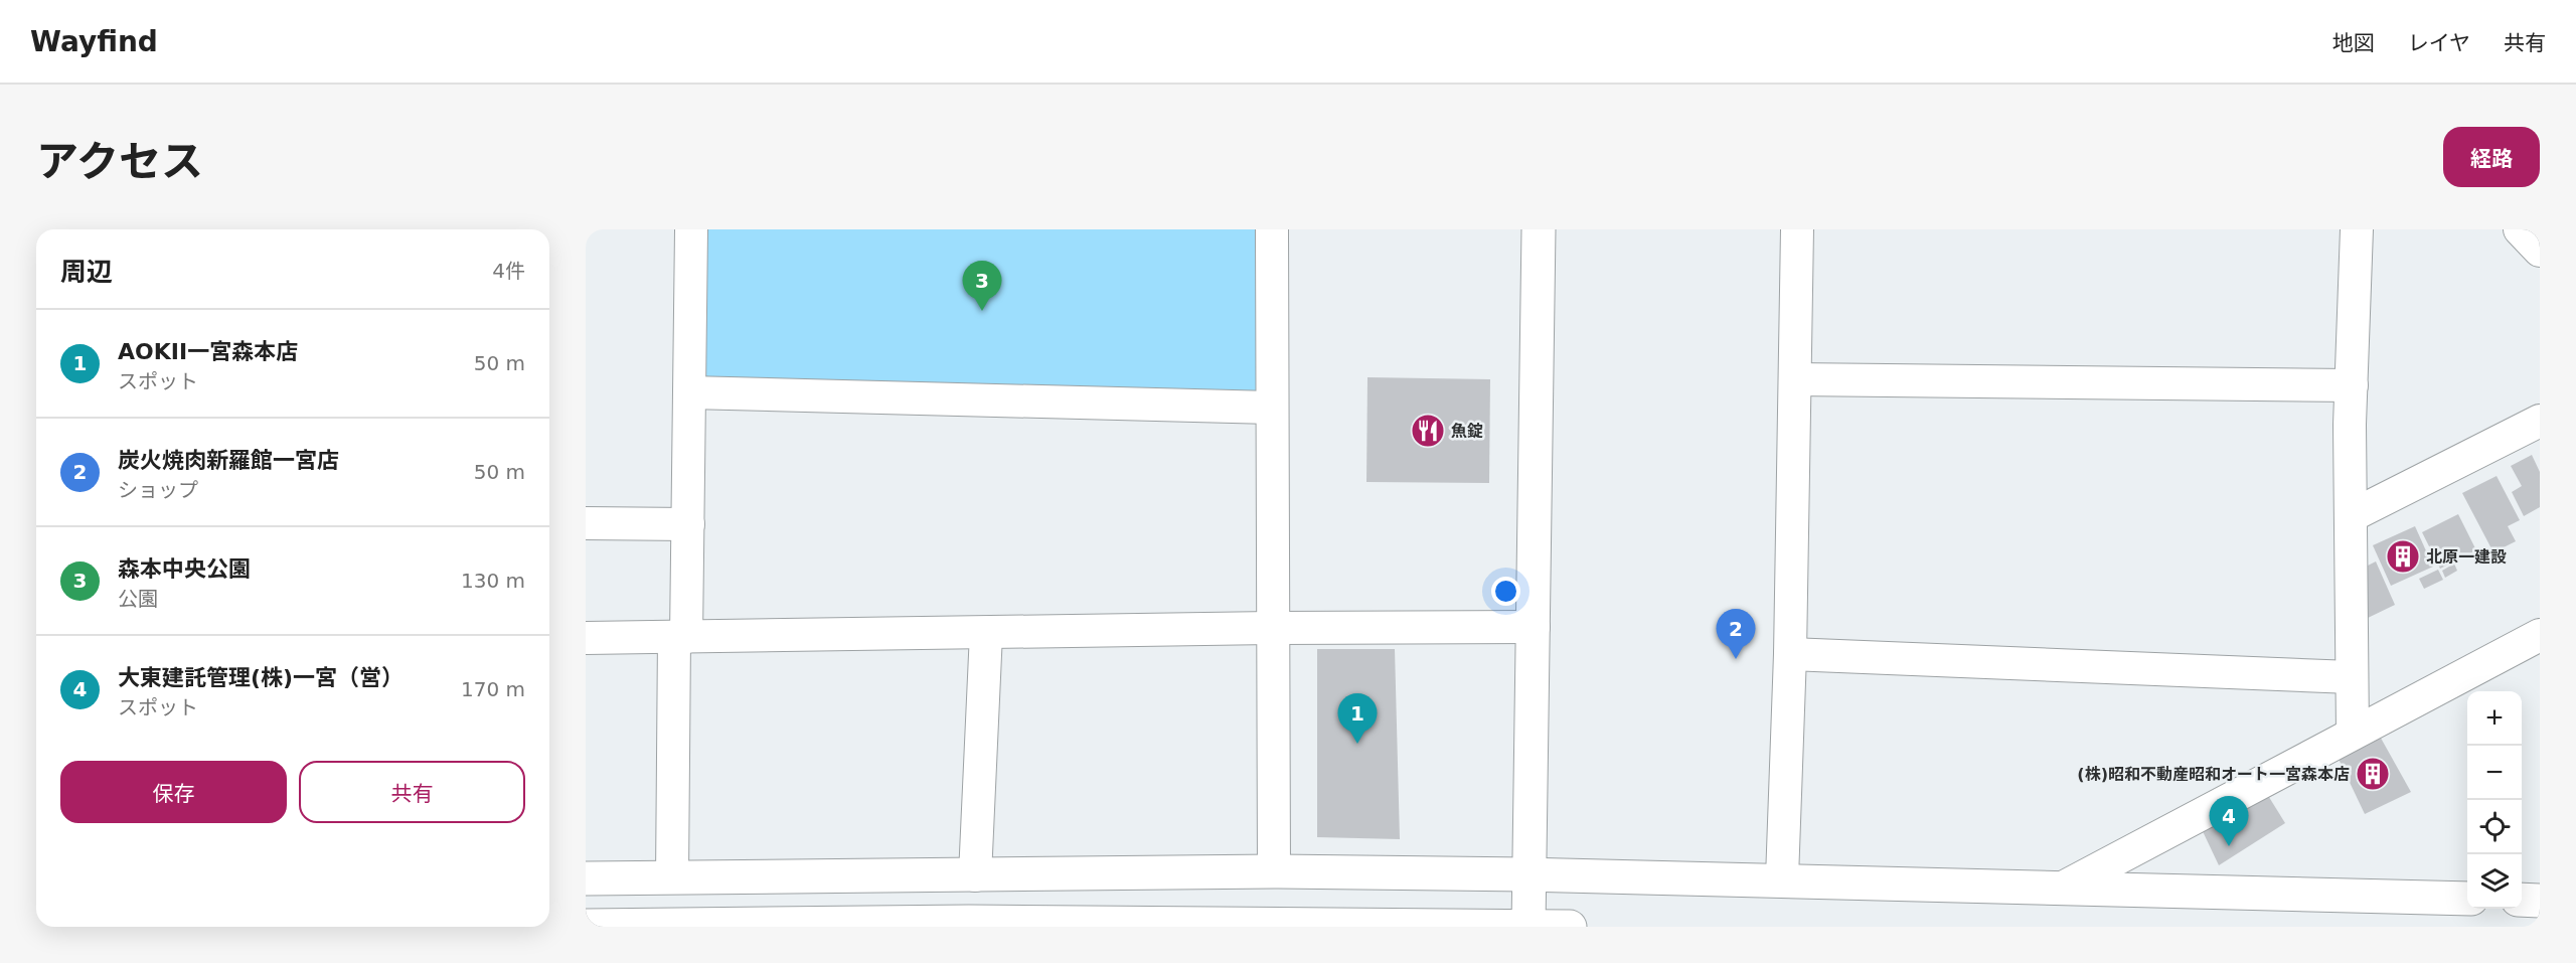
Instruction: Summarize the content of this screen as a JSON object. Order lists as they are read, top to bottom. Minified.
{"places":{"restaurant":["魚錠"],"building":["北原一建設","(株)昭和不動産昭和オート一宮森本店"]},"page":{"header":"Wayfind","nav":["地図","レイヤ","共有"],"title":"アクセス","buttons":["経路",["保存","共有"]],"heading":["周辺","4件"],"pins":["3","2","1","4"],"list":[{"mark":"1","name":"AOKII一宮森本店","note":"スポット","value":"50 m"},{"mark":"2","name":"炭火焼肉新羅館一宮店","note":"ショップ","value":"50 m"},{"mark":"3","name":"森本中央公園","note":"公園","value":"130 m"},{"mark":"4","name":"大東建託管理(株)一宮（営）","note":"スポット","value":"170 m"}],"map_buttons":["+","−"]}}
